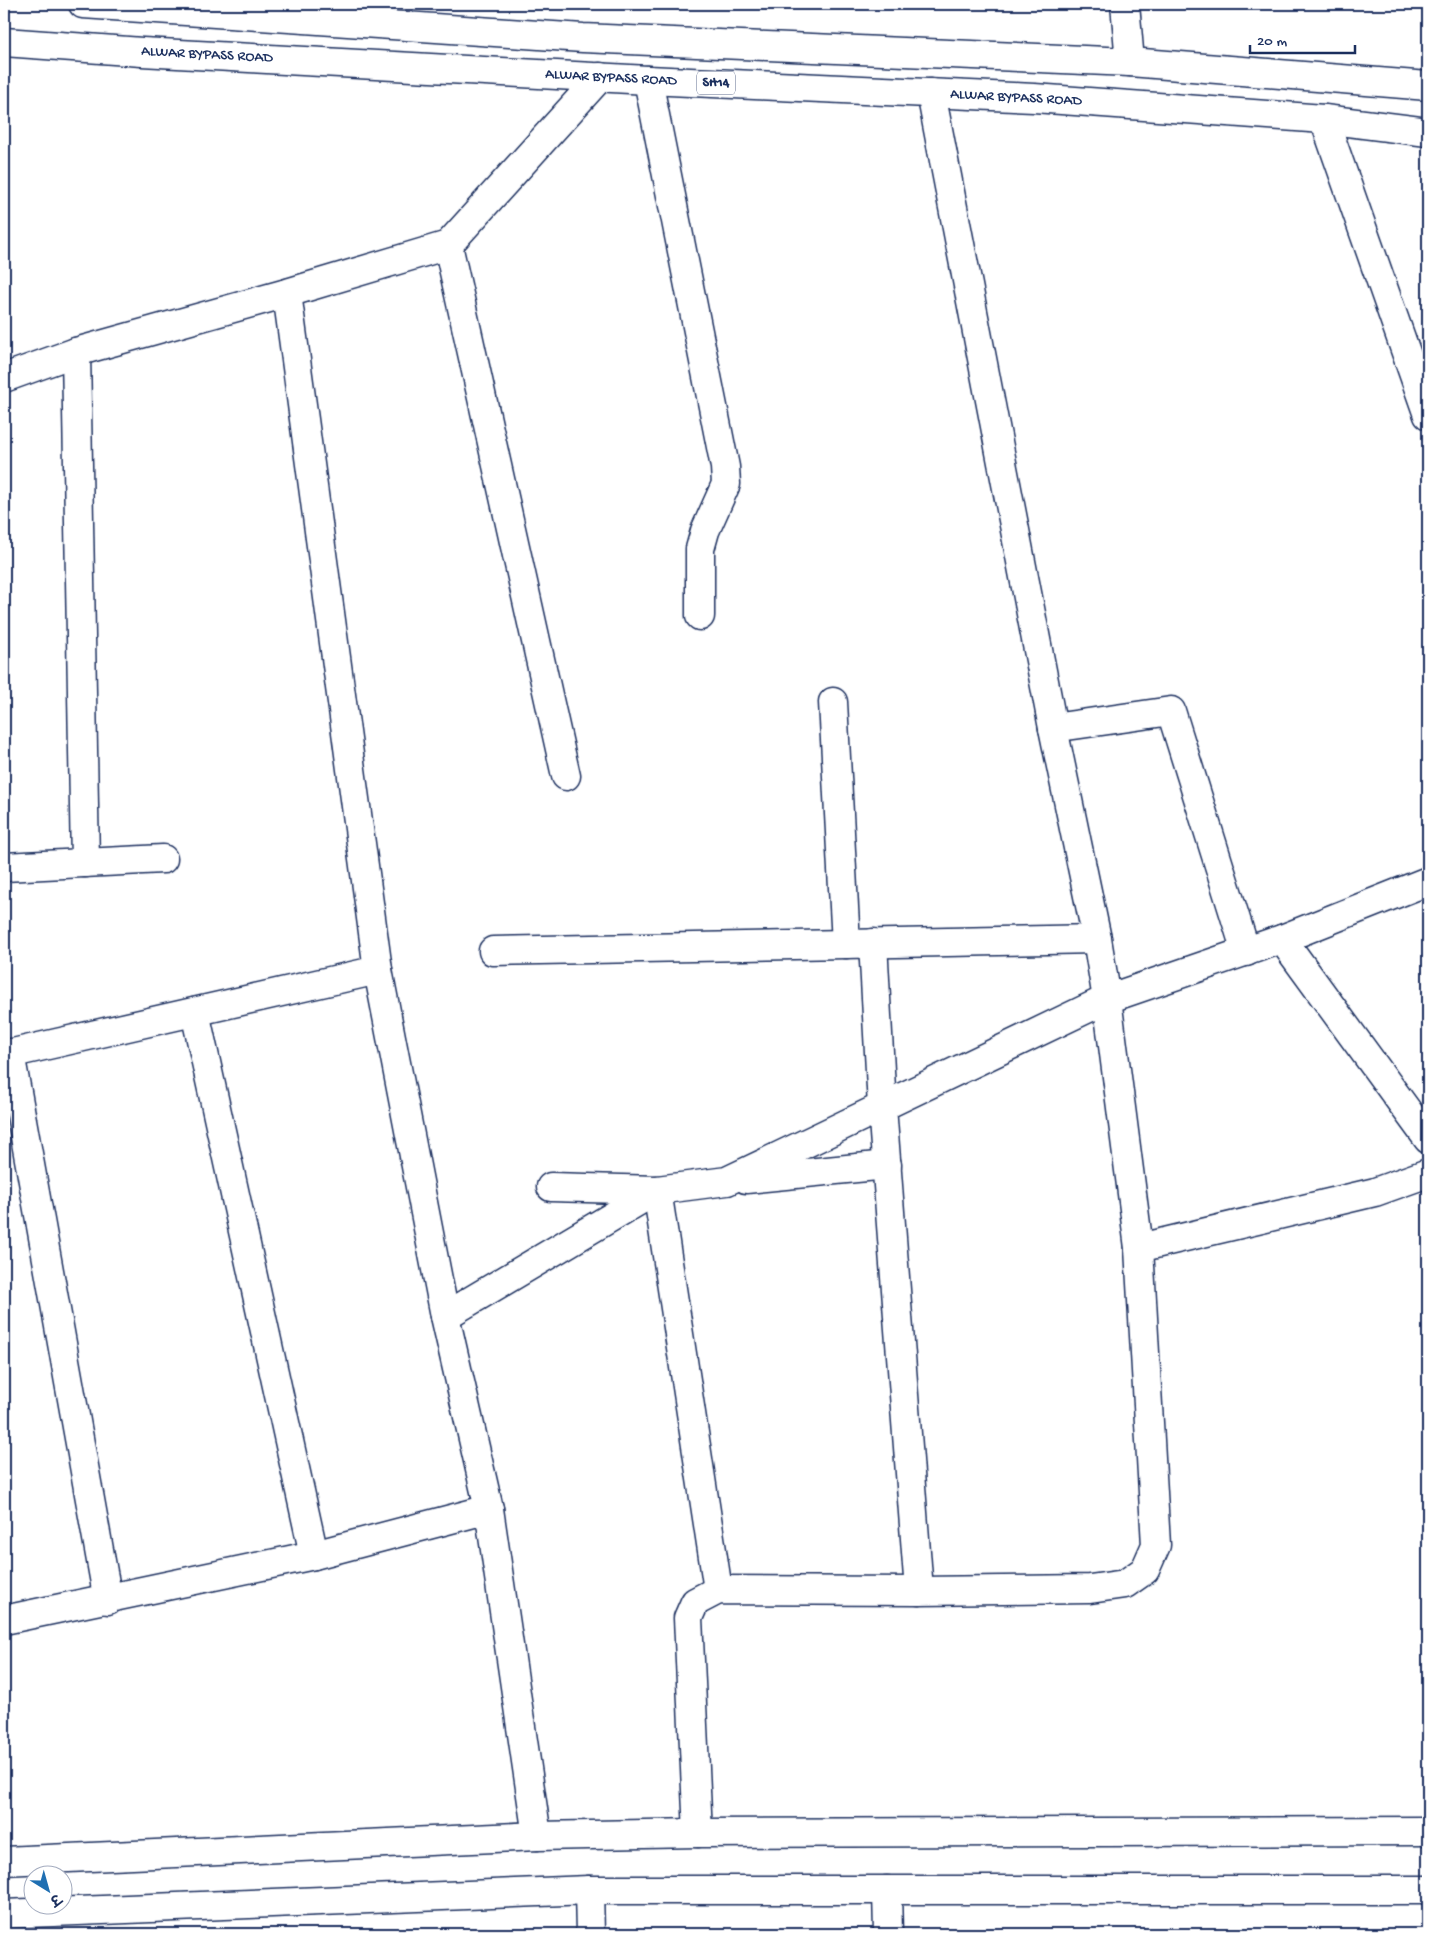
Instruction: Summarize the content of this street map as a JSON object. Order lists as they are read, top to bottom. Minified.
{"streets":{"street":["ALWAR BYPASS ROAD","SH14"]},"scale_bar":"20 m","north":"bottom right"}
